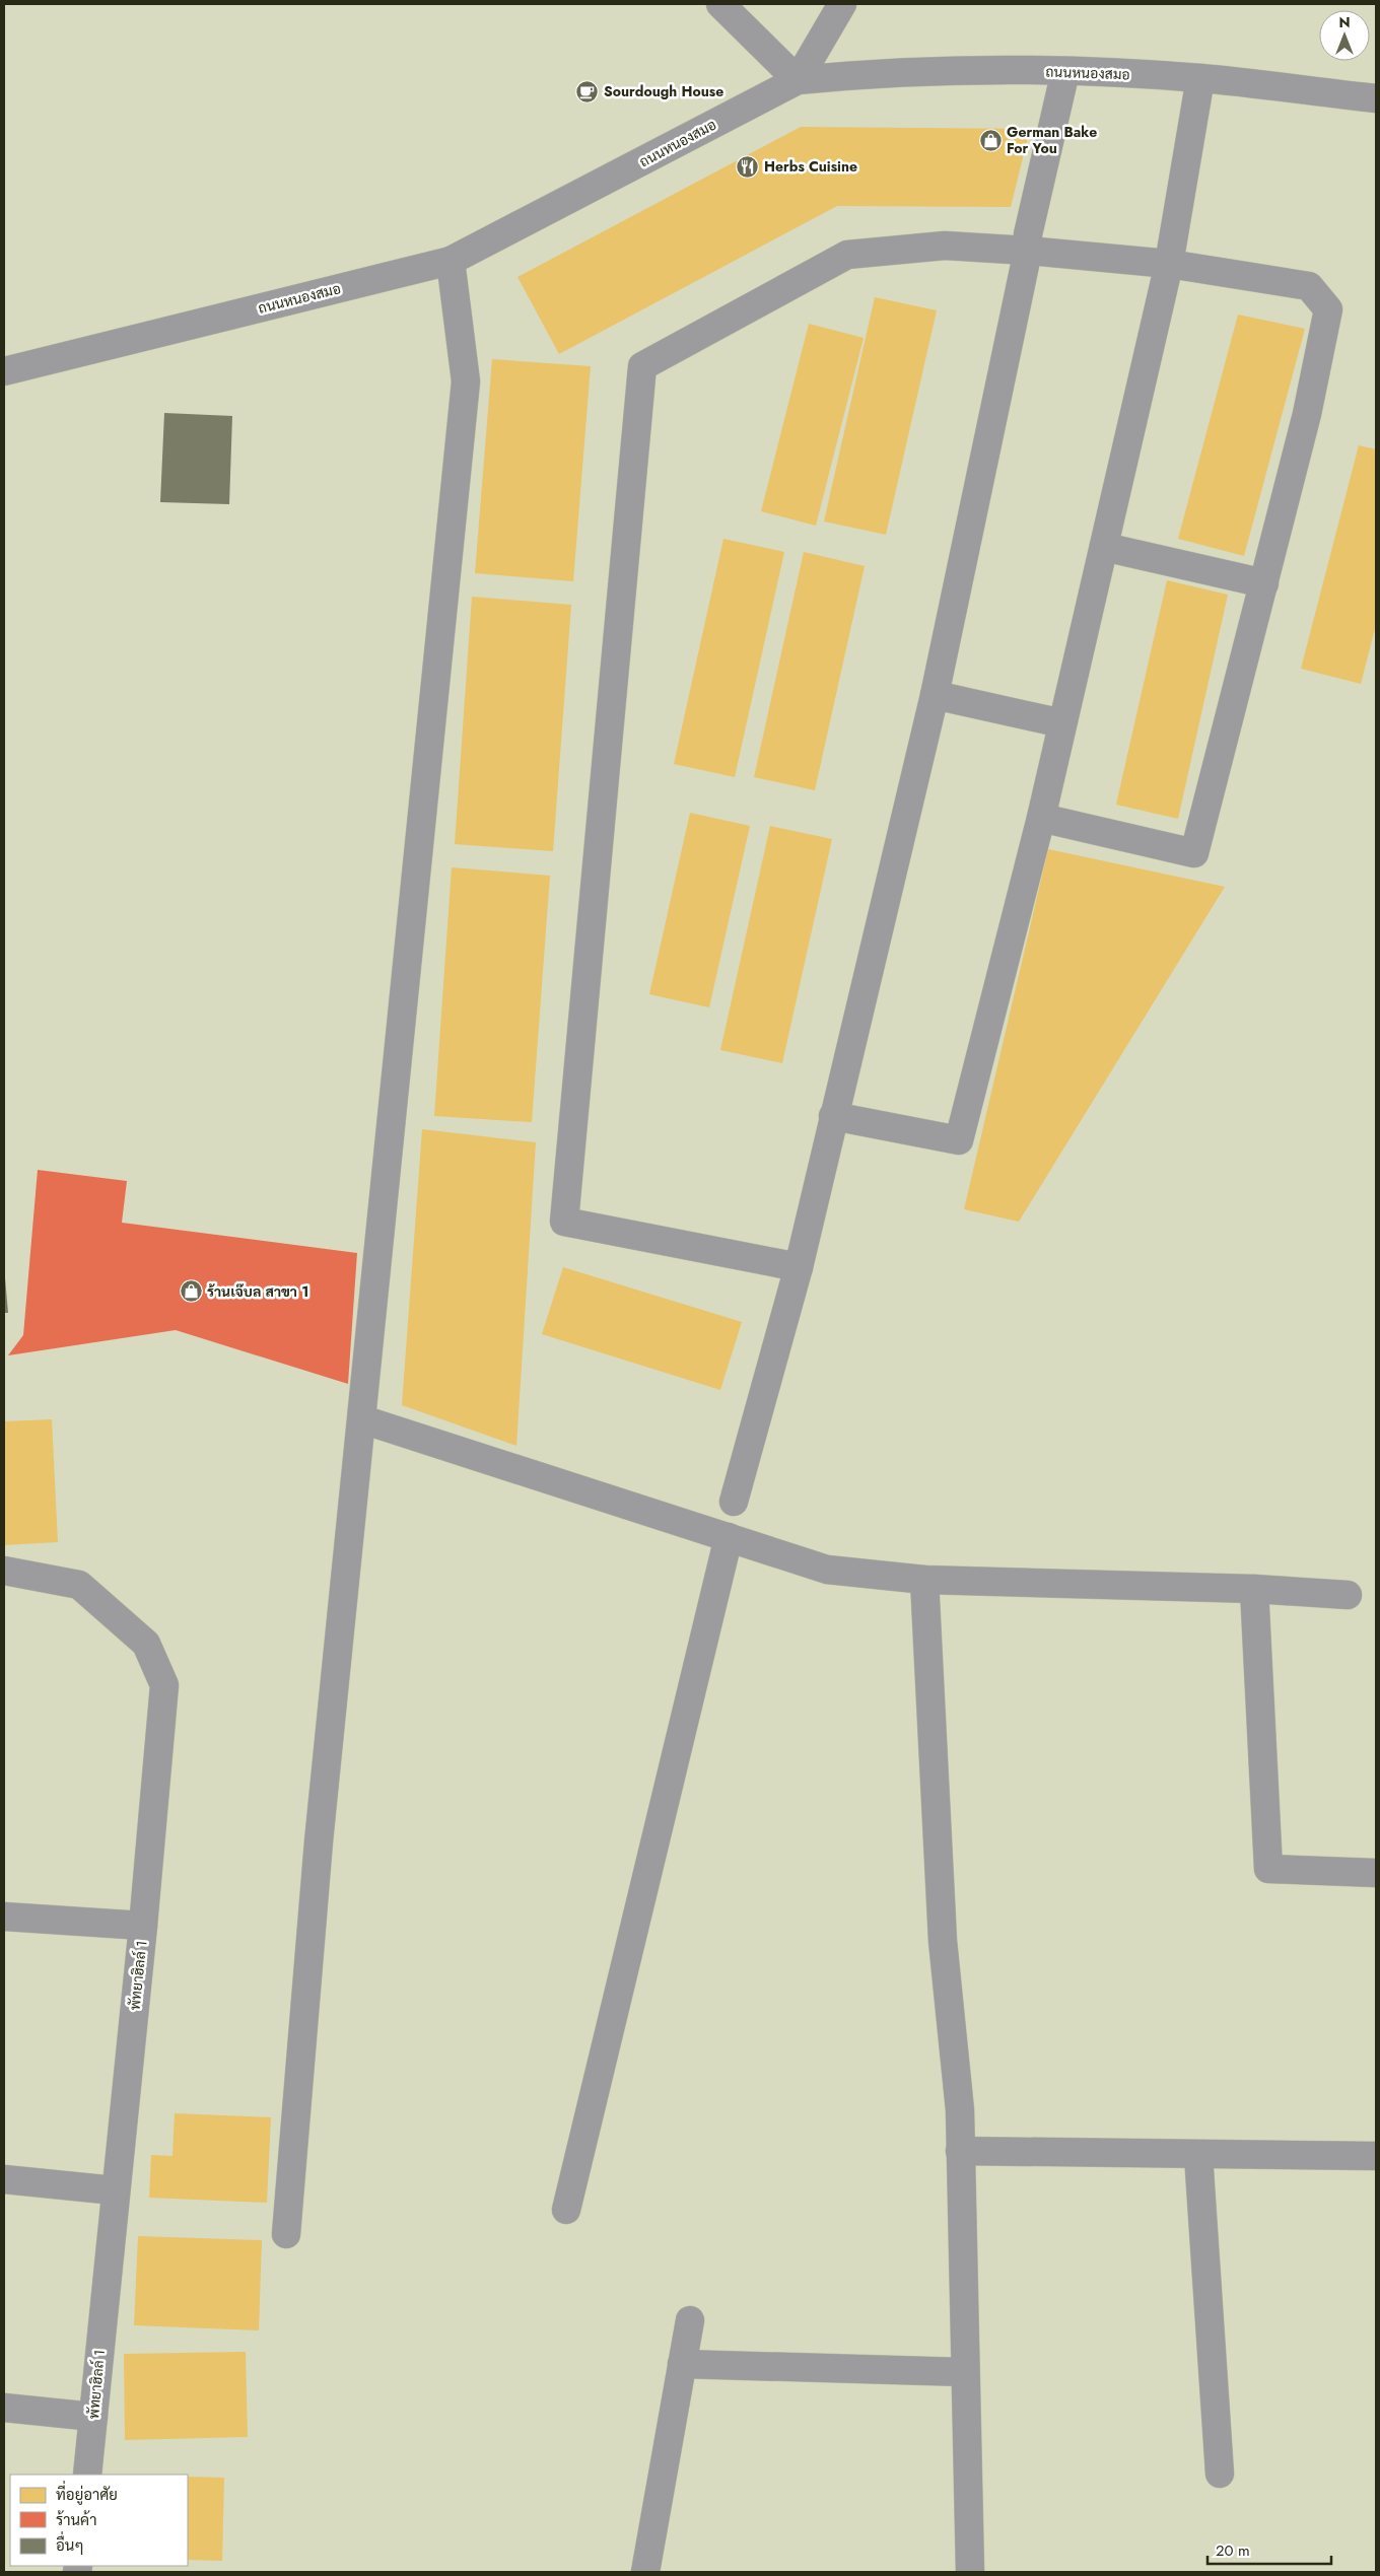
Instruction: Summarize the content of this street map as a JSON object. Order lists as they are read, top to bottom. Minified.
{"streets":{"street":["ถนนหนองสมอ","พัทยาฮิลล์ 1"]},"places":{"cafe":["Sourdough House"],"shop":["German Bake For You","ร้านเจ๊บล สาขา 1"],"restaurant":["Herbs Cuisine"]},"legend":["ที่อยู่อาศัย","ร้านค้า","อื่นๆ"],"scale_bar":"20 m","north":"top"}
